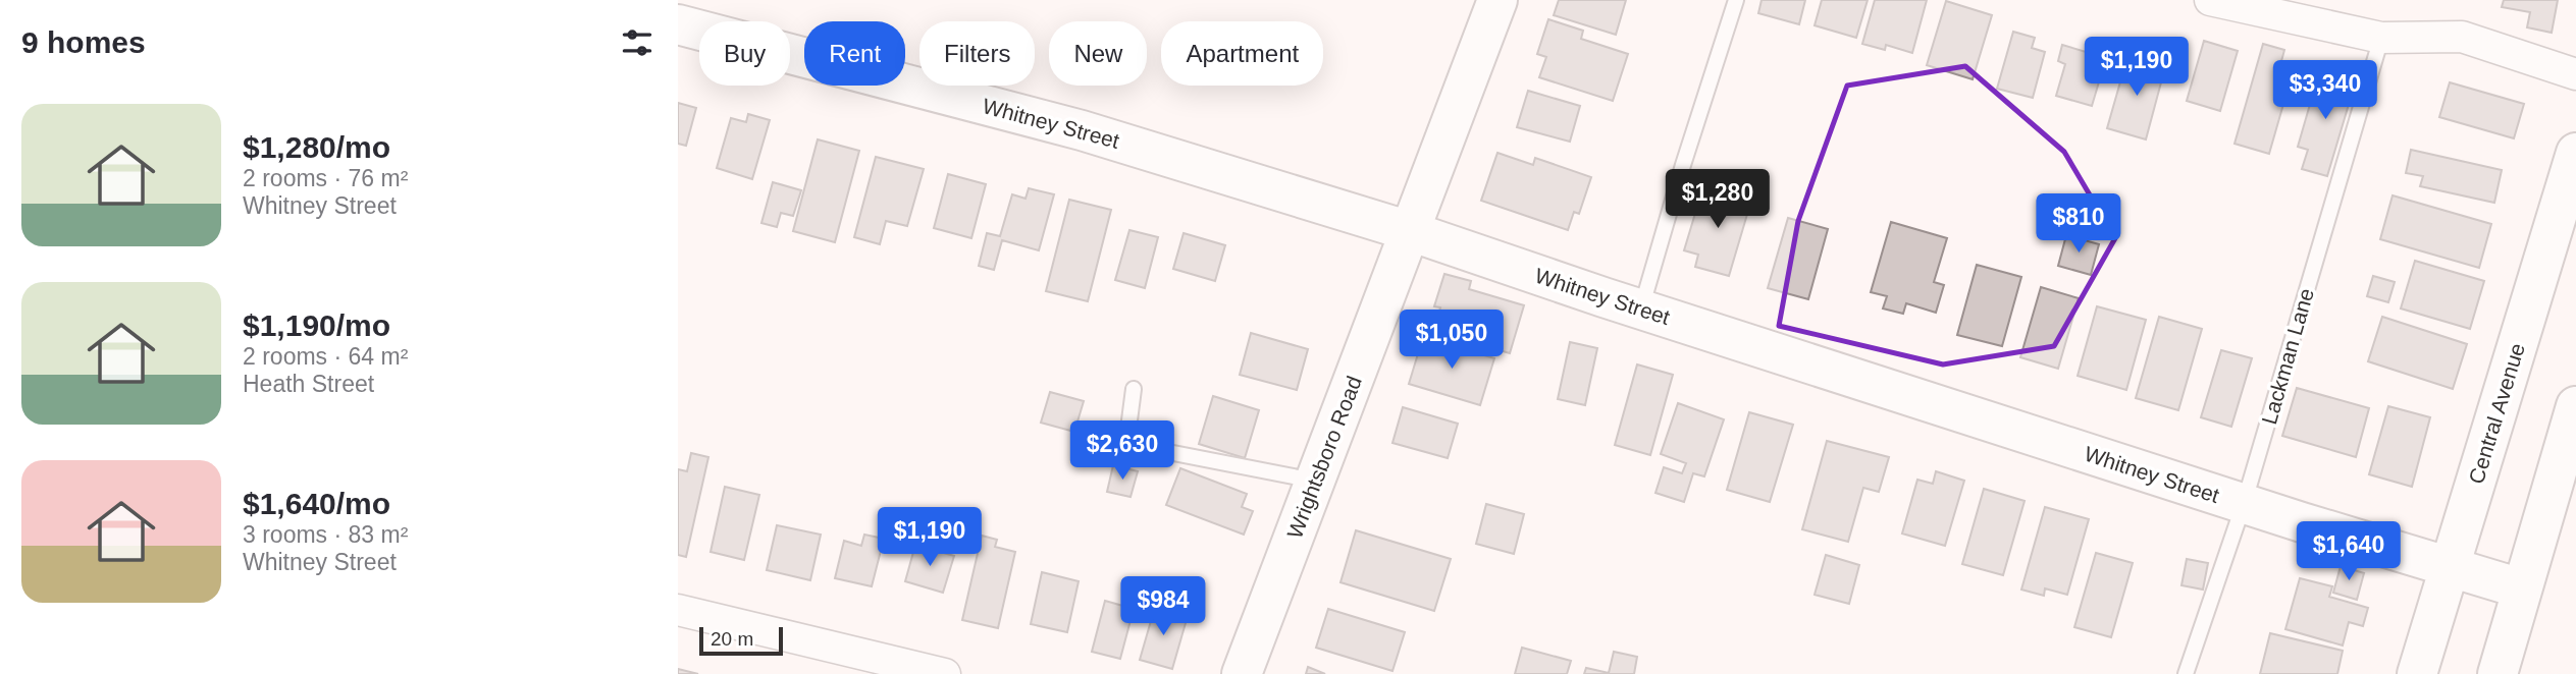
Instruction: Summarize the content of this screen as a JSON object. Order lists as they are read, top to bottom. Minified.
{"streets":{"street":["Whitney Street","Central Avenue","Wrightsboro Road"],"lane":["Lackman Lane"]},"crossings":[["Whitney Street","Lackman Lane"],["Whitney Street","Central Avenue"],["Whitney Street","Wrightsboro Road"]],"scale_bar":"20 m","page":{"heading":"9 homes","chip":["Buy","Rent","Filters","New","Apartment"],"price":["$1,190","$3,340","$1,280","$810","$1,050","$2,630","$1,190","$1,640","$984"],"list":[{"name":"$1,280/mo","note":"2 rooms · 76 m² · Whitney Street"},{"name":"$1,190/mo","note":"2 rooms · 64 m² · Heath Street"},{"name":"$1,640/mo","note":"3 rooms · 83 m² · Whitney Street"}],"scale":"20 m"}}
